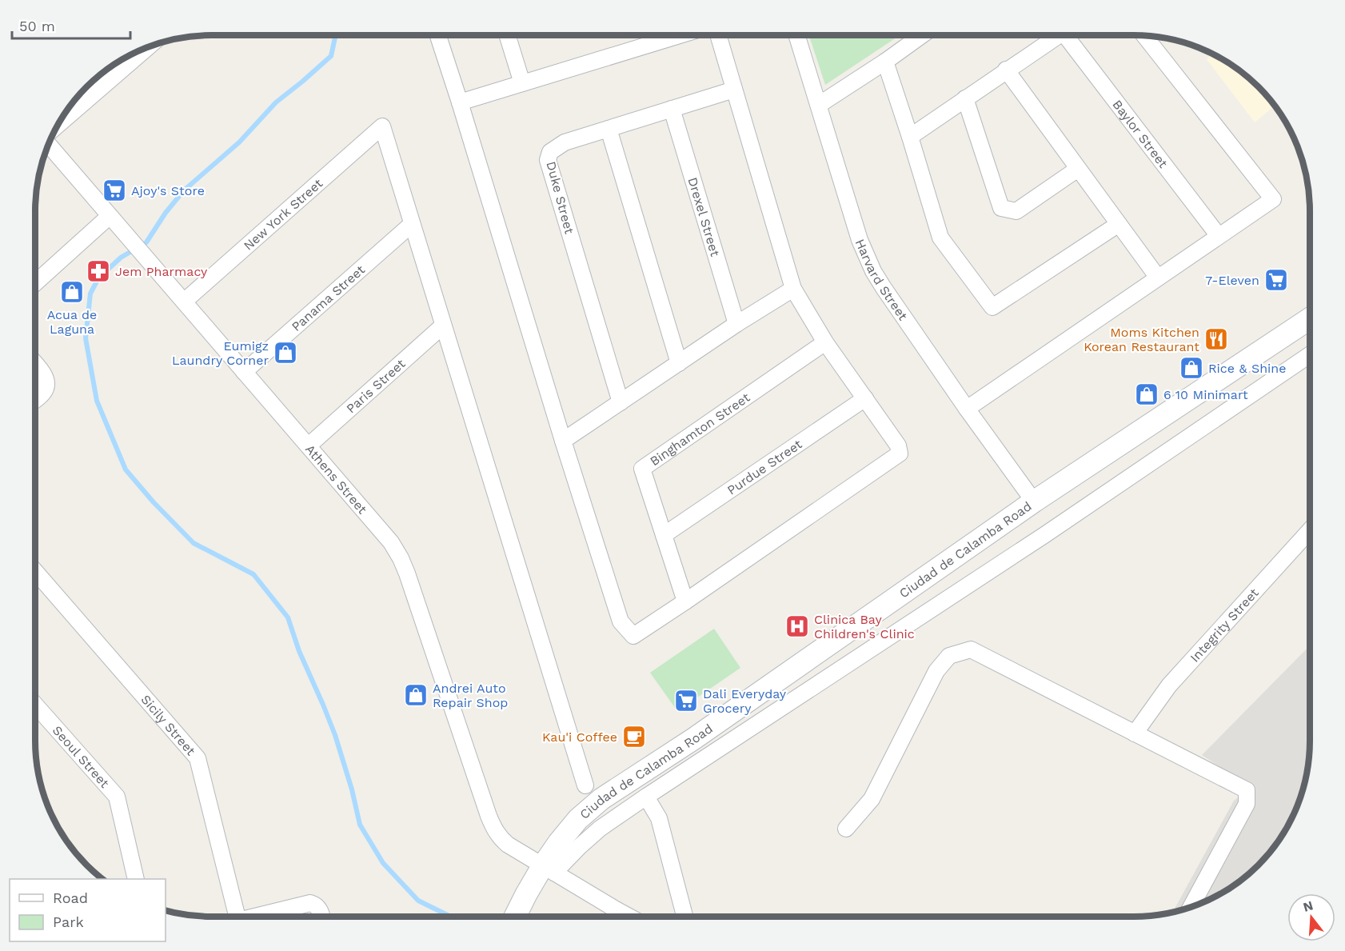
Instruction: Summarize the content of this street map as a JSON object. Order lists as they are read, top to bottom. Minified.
{"streets":{"main road":["Ciudad de Calamba Road"],"street":["Baylor Street","Duke Street","New York Street","Drexel Street","Harvard Street","Panama Street","Paris Street","Binghamton Street","Purdue Street","Athens Street","Integrity Street","Sicily Street","Seoul Street"]},"crossings":[["Duke Street","Drexel Street"],["New York Street","Panama Street"],["New York Street","Athens Street"],["Harvard Street","Ciudad de Calamba Road"],["Panama Street","Athens Street"],["Paris Street","Athens Street"],["Binghamton Street","Purdue Street"],["Athens Street","Ciudad de Calamba Road"]],"places":{"supermarket":["Ajoy's Store","7-Eleven","Dali Everyday Grocery"],"pharmacy":["Jem Pharmacy"],"shop":["Acua de Laguna","Eumigz Laundry Corner","Rice & Shine","6 10 Minimart","Andrei Auto Repair Shop"],"restaurant":["Moms Kitchen Korean Restaurant"],"hospital":["Clinica Bay Children's Clinic"],"cafe":["Kau'i Coffee"]},"legend":["Road","Park"],"scale_bar":"50 m","north":"top"}
